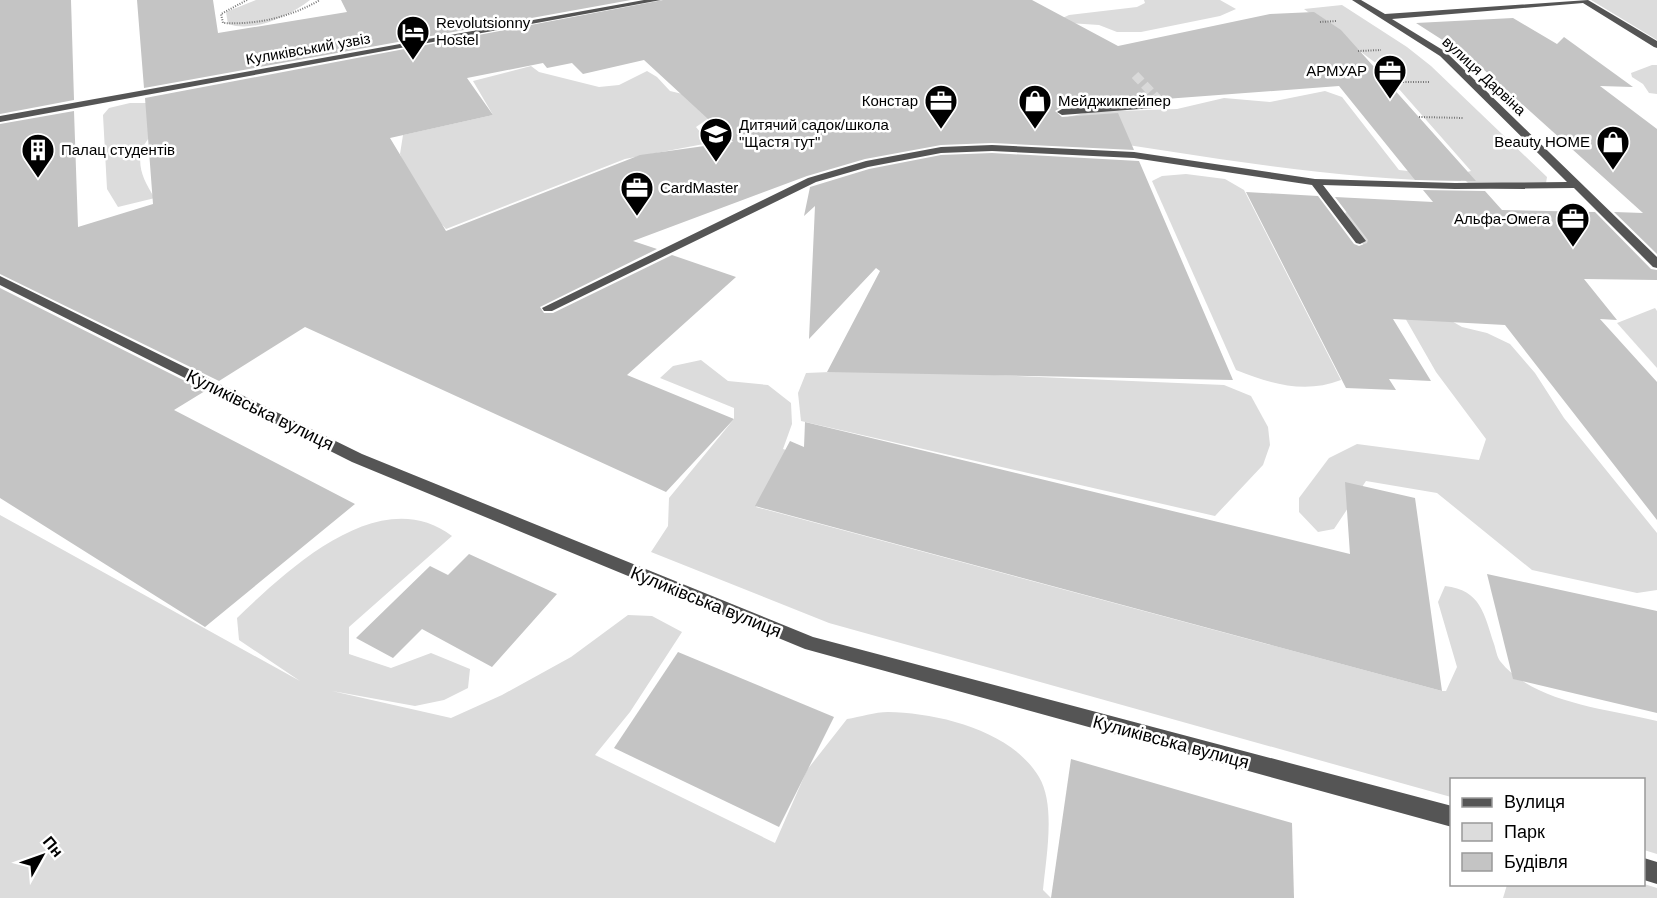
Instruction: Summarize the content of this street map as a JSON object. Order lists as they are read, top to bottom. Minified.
{"streets":{"street":["Куликівський узвіз","вулиця Дарвіна","Куликівська вулиця"]},"places":{"hotel":["Revolutsionny Hostel"],"office":["АРМУАР","Констар","CardMaster","Альфа-Омега"],"shop":["Мейджикпейпер","Beauty HOME"],"school or university":["Дитячий садок/школа \"Щастя тут\""],"building":["Палац студентів"]},"legend":["Вулиця","Парк","Будівля"],"north":"top right"}
